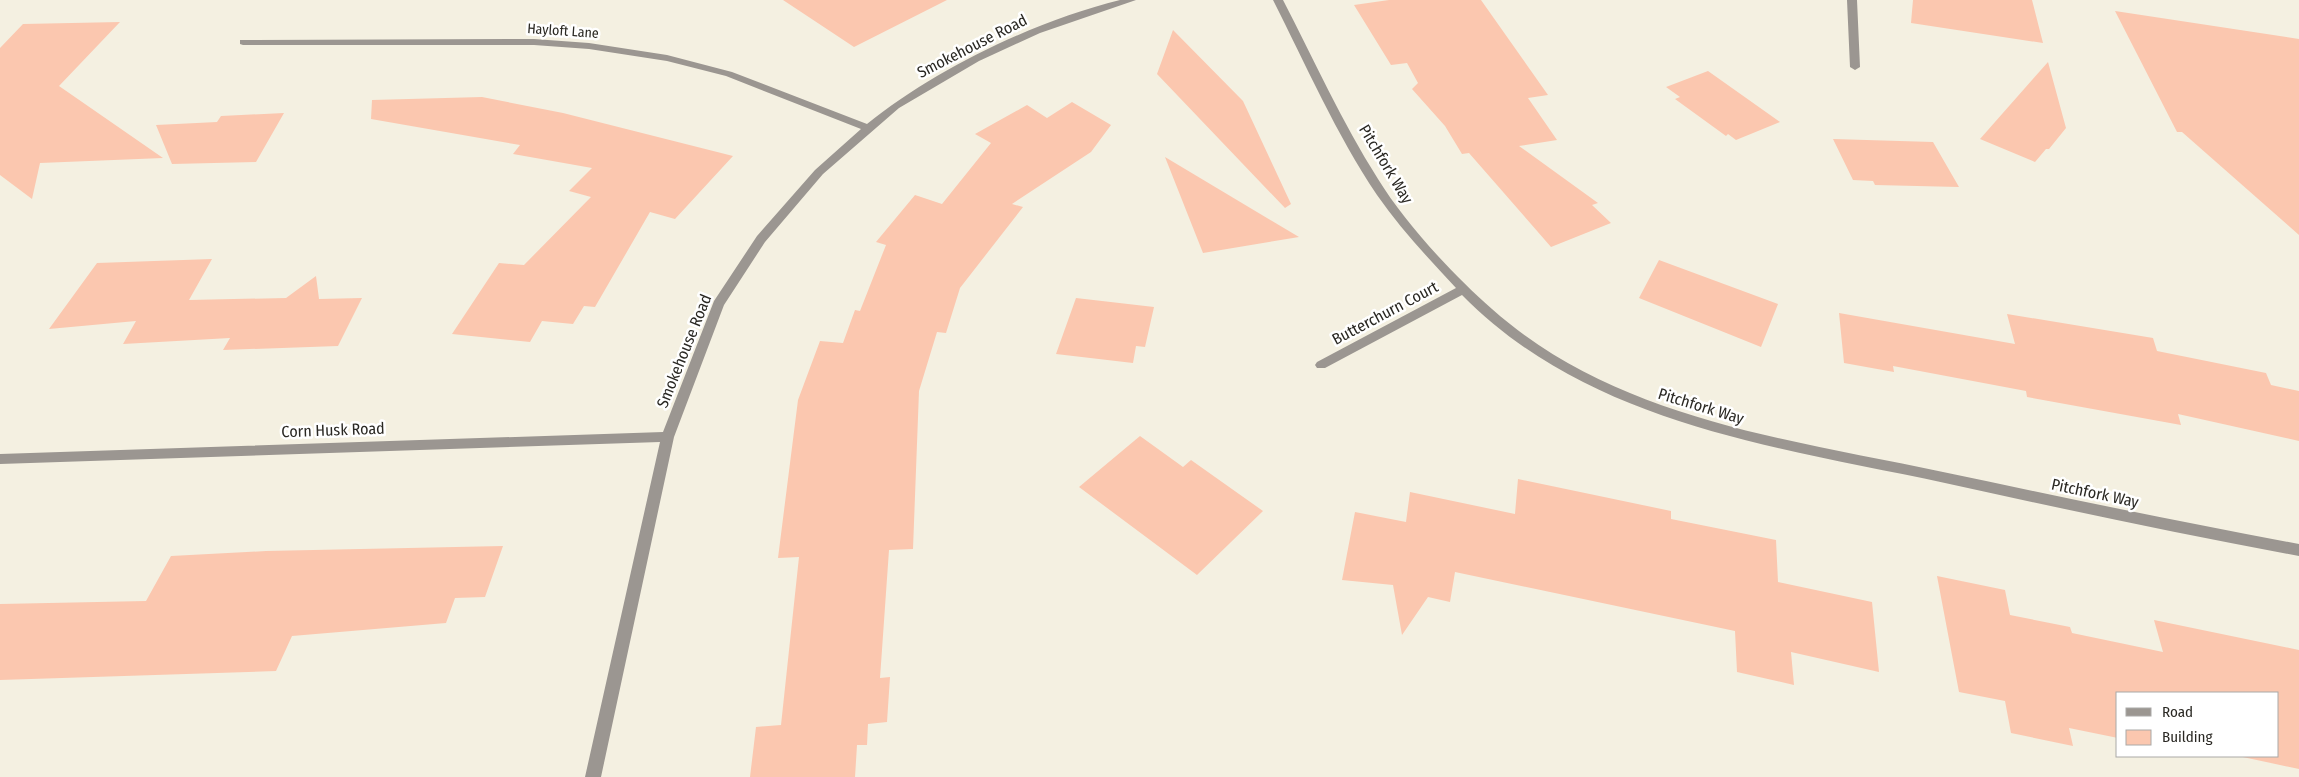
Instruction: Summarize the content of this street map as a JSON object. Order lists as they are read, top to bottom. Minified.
{"streets":{"street":["Hayloft Lane","Smokehouse Road","Pitchfork Way","Butterchurn Court","Corn Husk Road"]},"crossings":[["Hayloft Lane","Smokehouse Road"],["Smokehouse Road","Corn Husk Road"],["Pitchfork Way","Butterchurn Court"]],"legend":["Road","Building"]}
